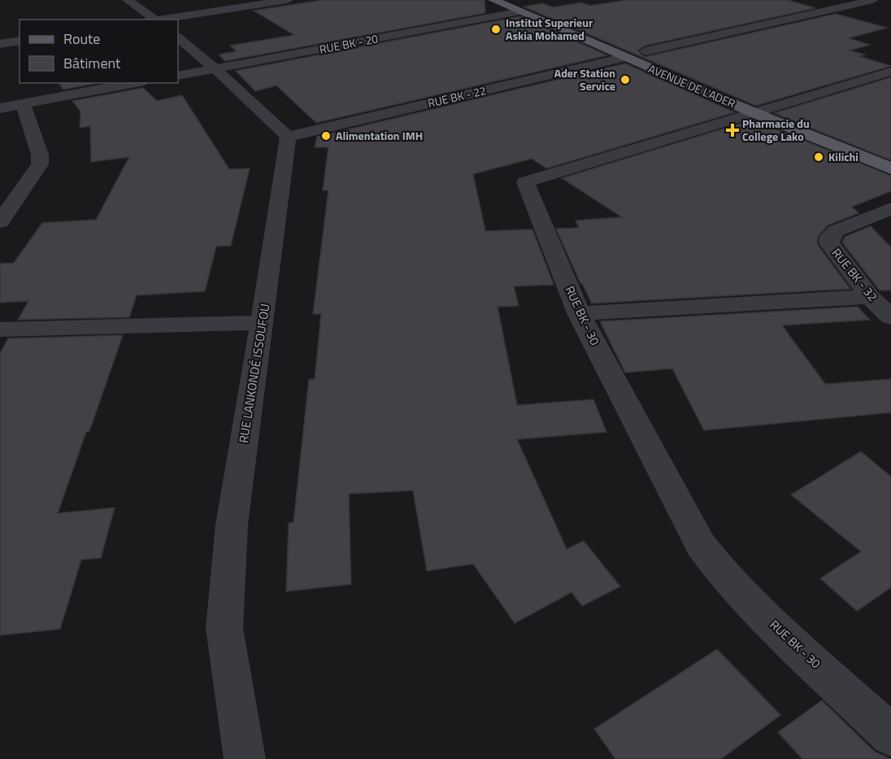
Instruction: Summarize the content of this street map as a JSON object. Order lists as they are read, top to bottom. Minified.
{"streets":{"main road":["AVENUE DE L'ADER"],"street":["RUE BK - 20","RUE BK - 22","RUE BK - 32","RUE BK - 30","RUE LANKONDÉ ISSOUFOU"]},"crossings":[["RUE BK - 20","AVENUE DE L'ADER"],["AVENUE DE L'ADER","RUE BK - 22"],["AVENUE DE L'ADER","RUE BK - 30"],["RUE BK - 22","RUE LANKONDÉ ISSOUFOU"]],"places":{"other":["Institut Superieur Askia Mohamed","Ader Station Service","Alimentation IMH","Kilichi"],"health":["Pharmacie du College Lako"]},"legend":["Route","Bâtiment"]}
